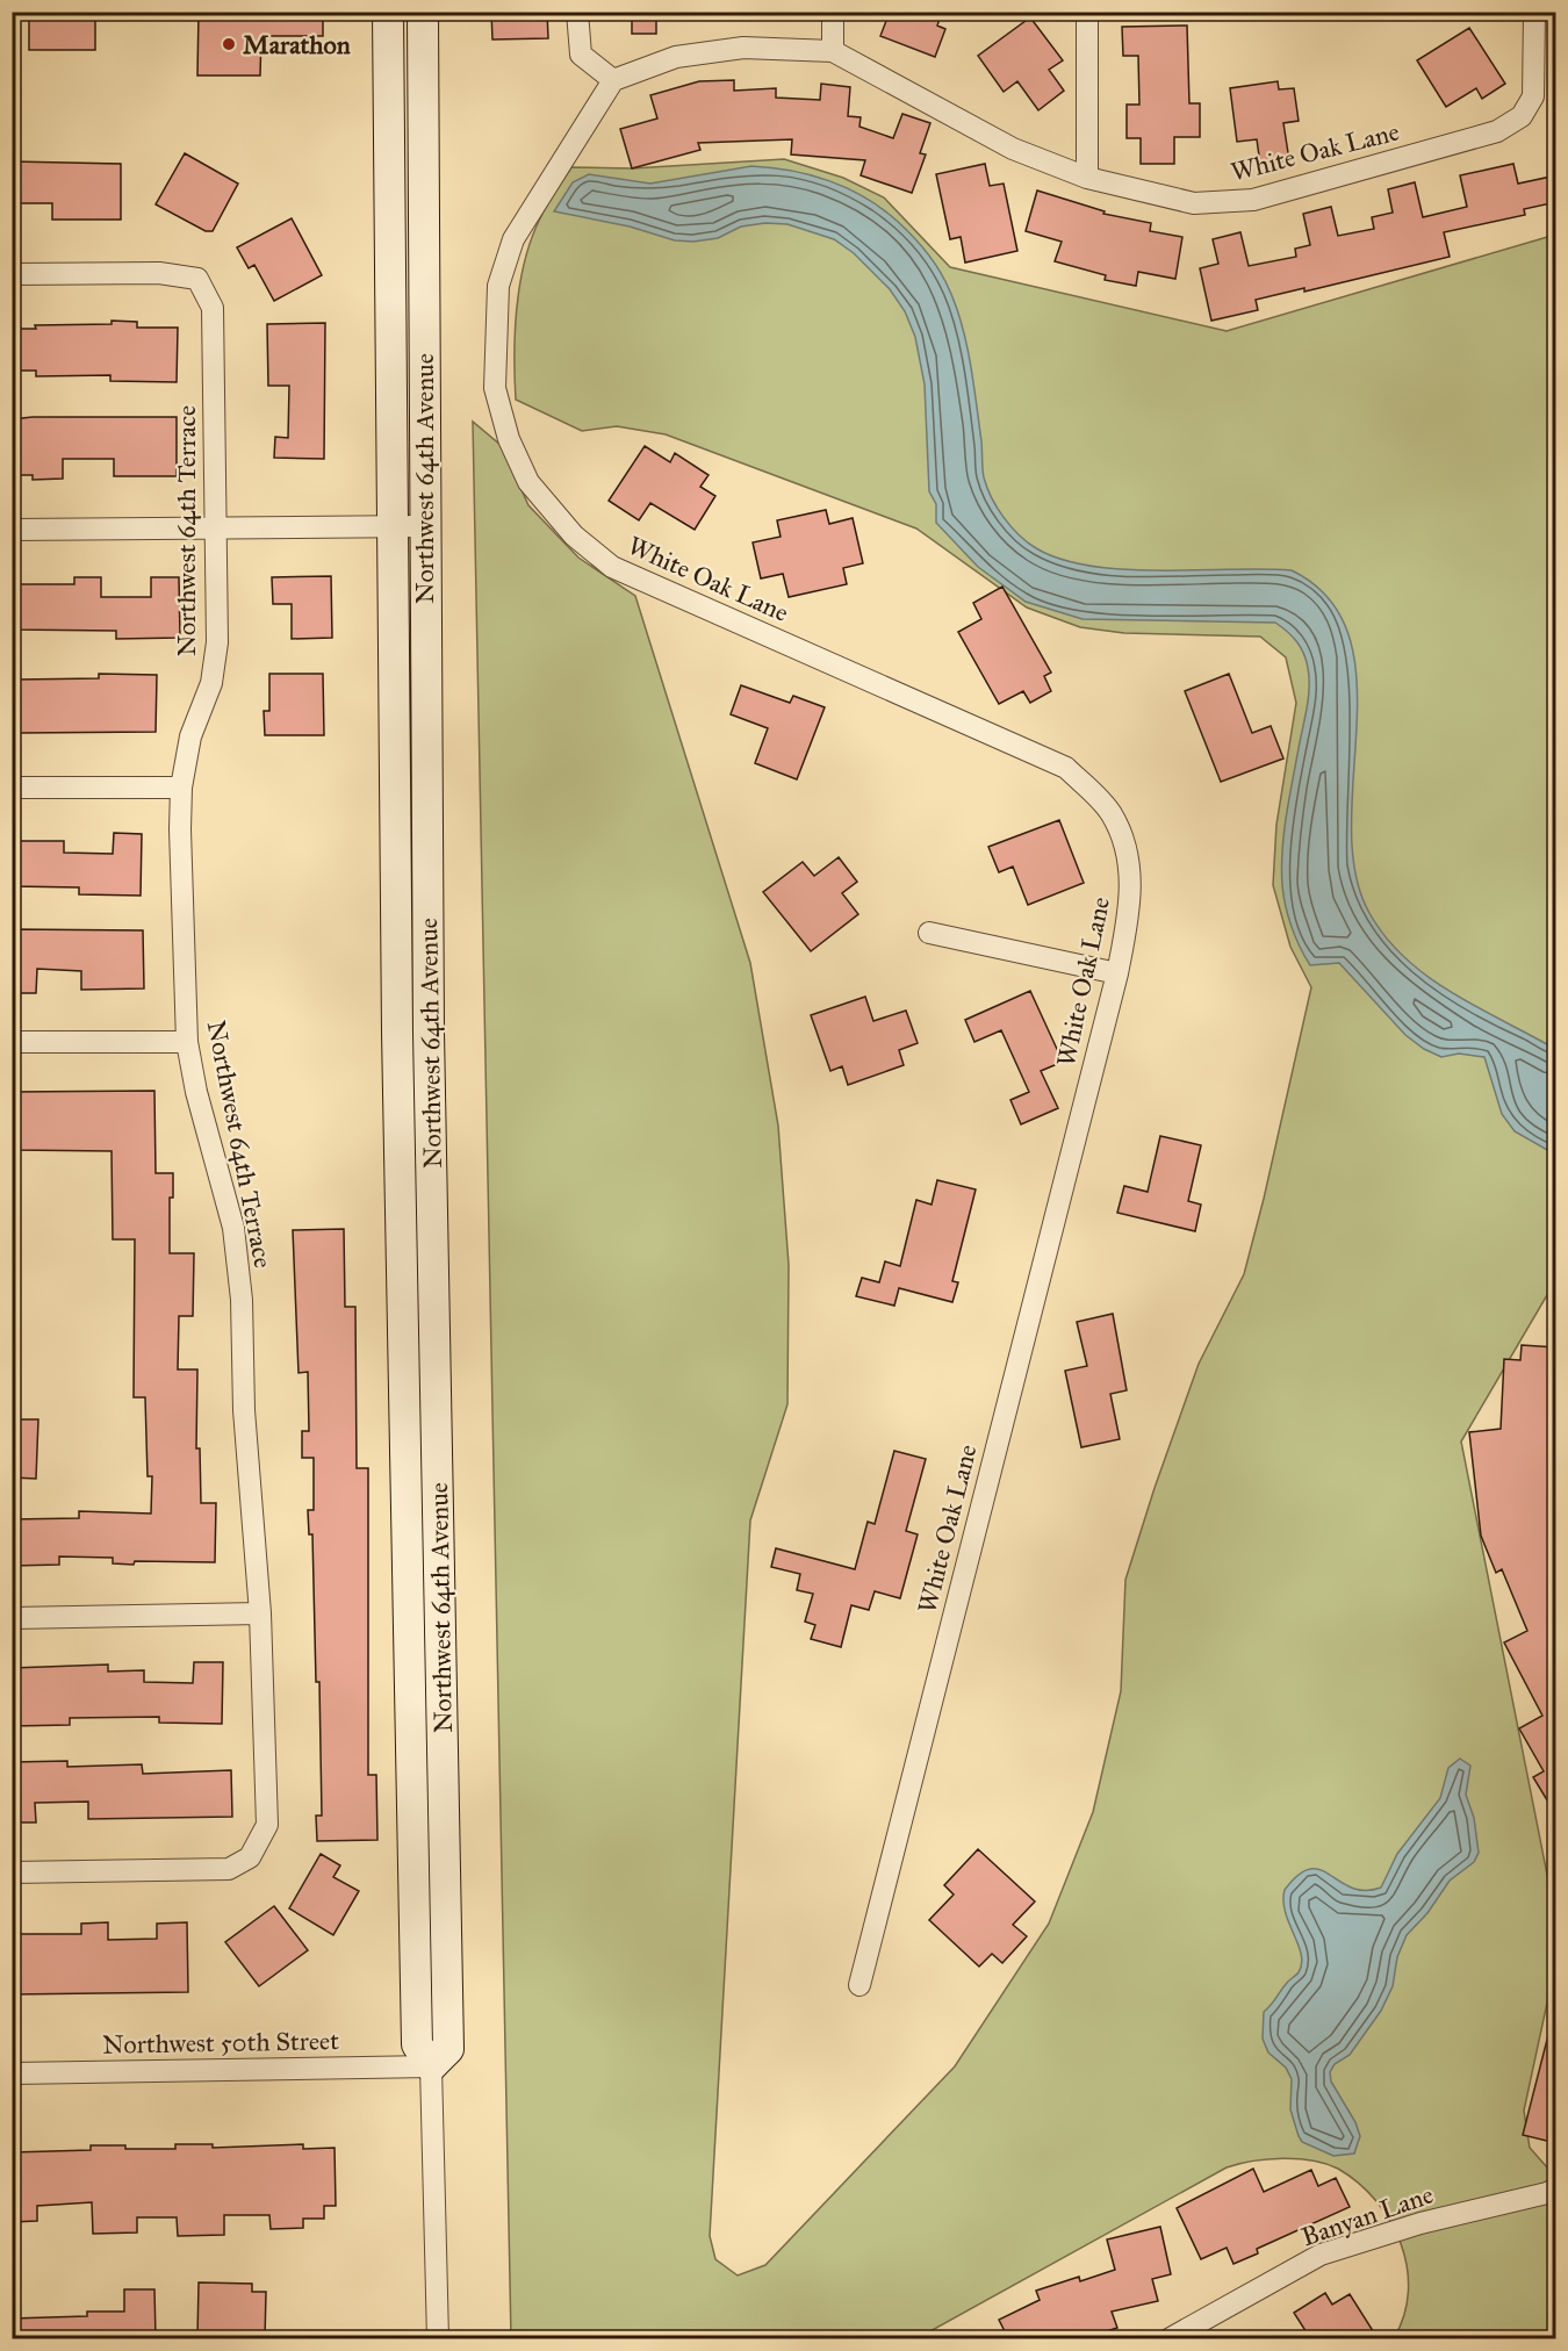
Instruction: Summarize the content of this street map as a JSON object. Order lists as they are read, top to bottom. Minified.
{"streets":{"street":["White Oak Lane","Northwest 64th Avenue","Northwest 64th Terrace","Northwest 50th Street","Banyan Lane"]},"crossings":[["Northwest 64th Avenue","Northwest 50th Street"]],"places":["Marathon"]}
